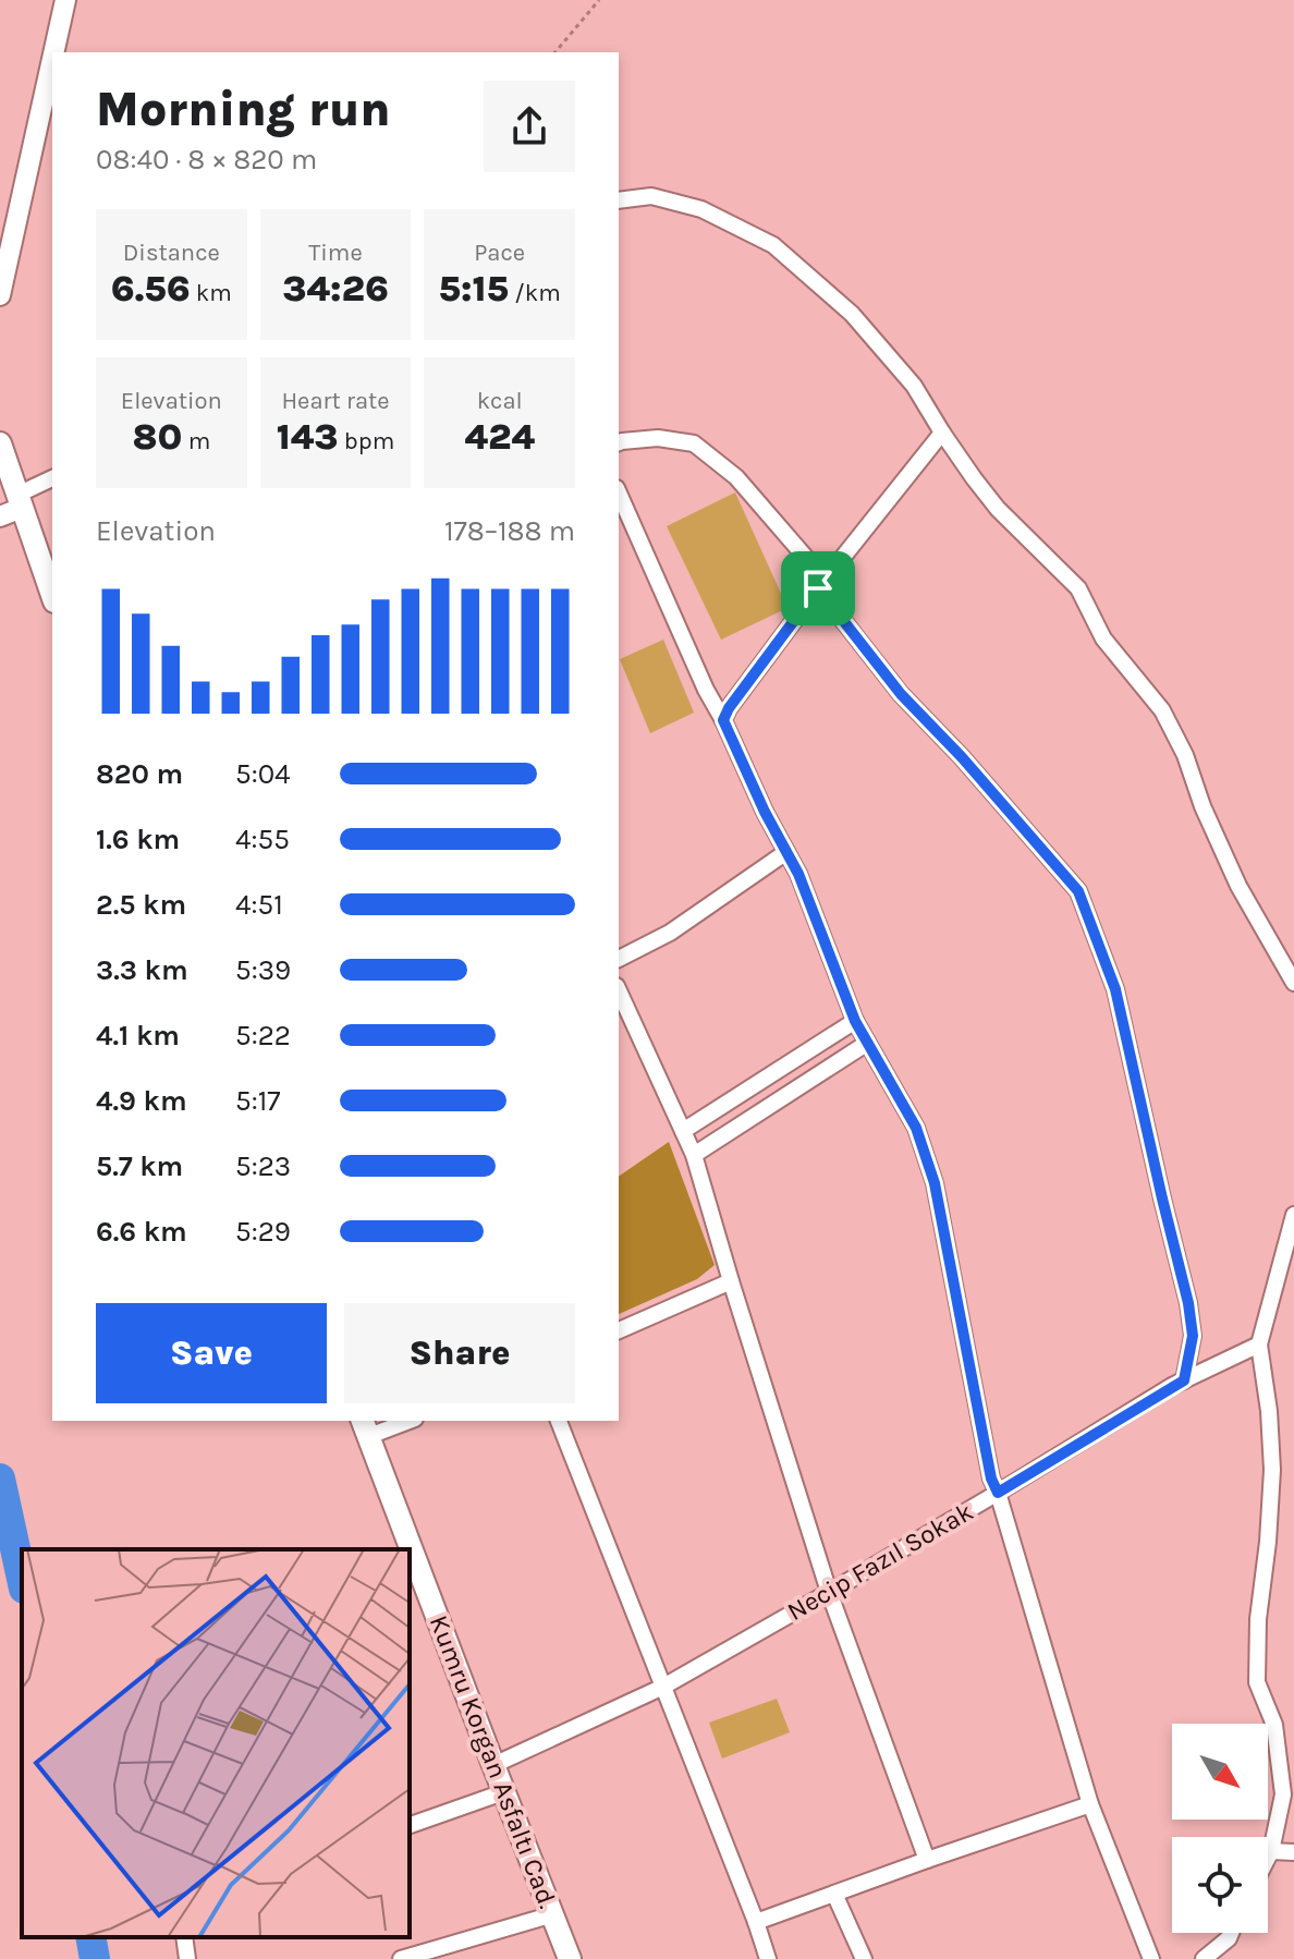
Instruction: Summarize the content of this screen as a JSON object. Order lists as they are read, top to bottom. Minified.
{"streets":{"main road":["Kumru Korgan Asfaltı Cad."],"street":["Necip Fazıl Sokak"]},"crossings":[["Necip Fazıl Sokak","Kumru Korgan Asfaltı Cad."]],"north":"bottom right","page":{"heading":["Morning run","08:40 · 8 × 820 m"],"stats":[["Distance","6.56 km"],["Time","34:26"],["Pace","5:15 /km"],["Elevation","80 m"],["Heart rate","143 bpm"],["kcal","424"]],"chart":["Elevation","178–188 m"],"list":[{"name":"820 m","note":"5:04"},{"name":"1.6 km","note":"4:55"},{"name":"2.5 km","note":"4:51"},{"name":"3.3 km","note":"5:39"},{"name":"4.1 km","note":"5:22"},{"name":"4.9 km","note":"5:17"},{"name":"5.7 km","note":"5:23"},{"name":"6.6 km","note":"5:29"}],"buttons":["Save","Share"]}}
